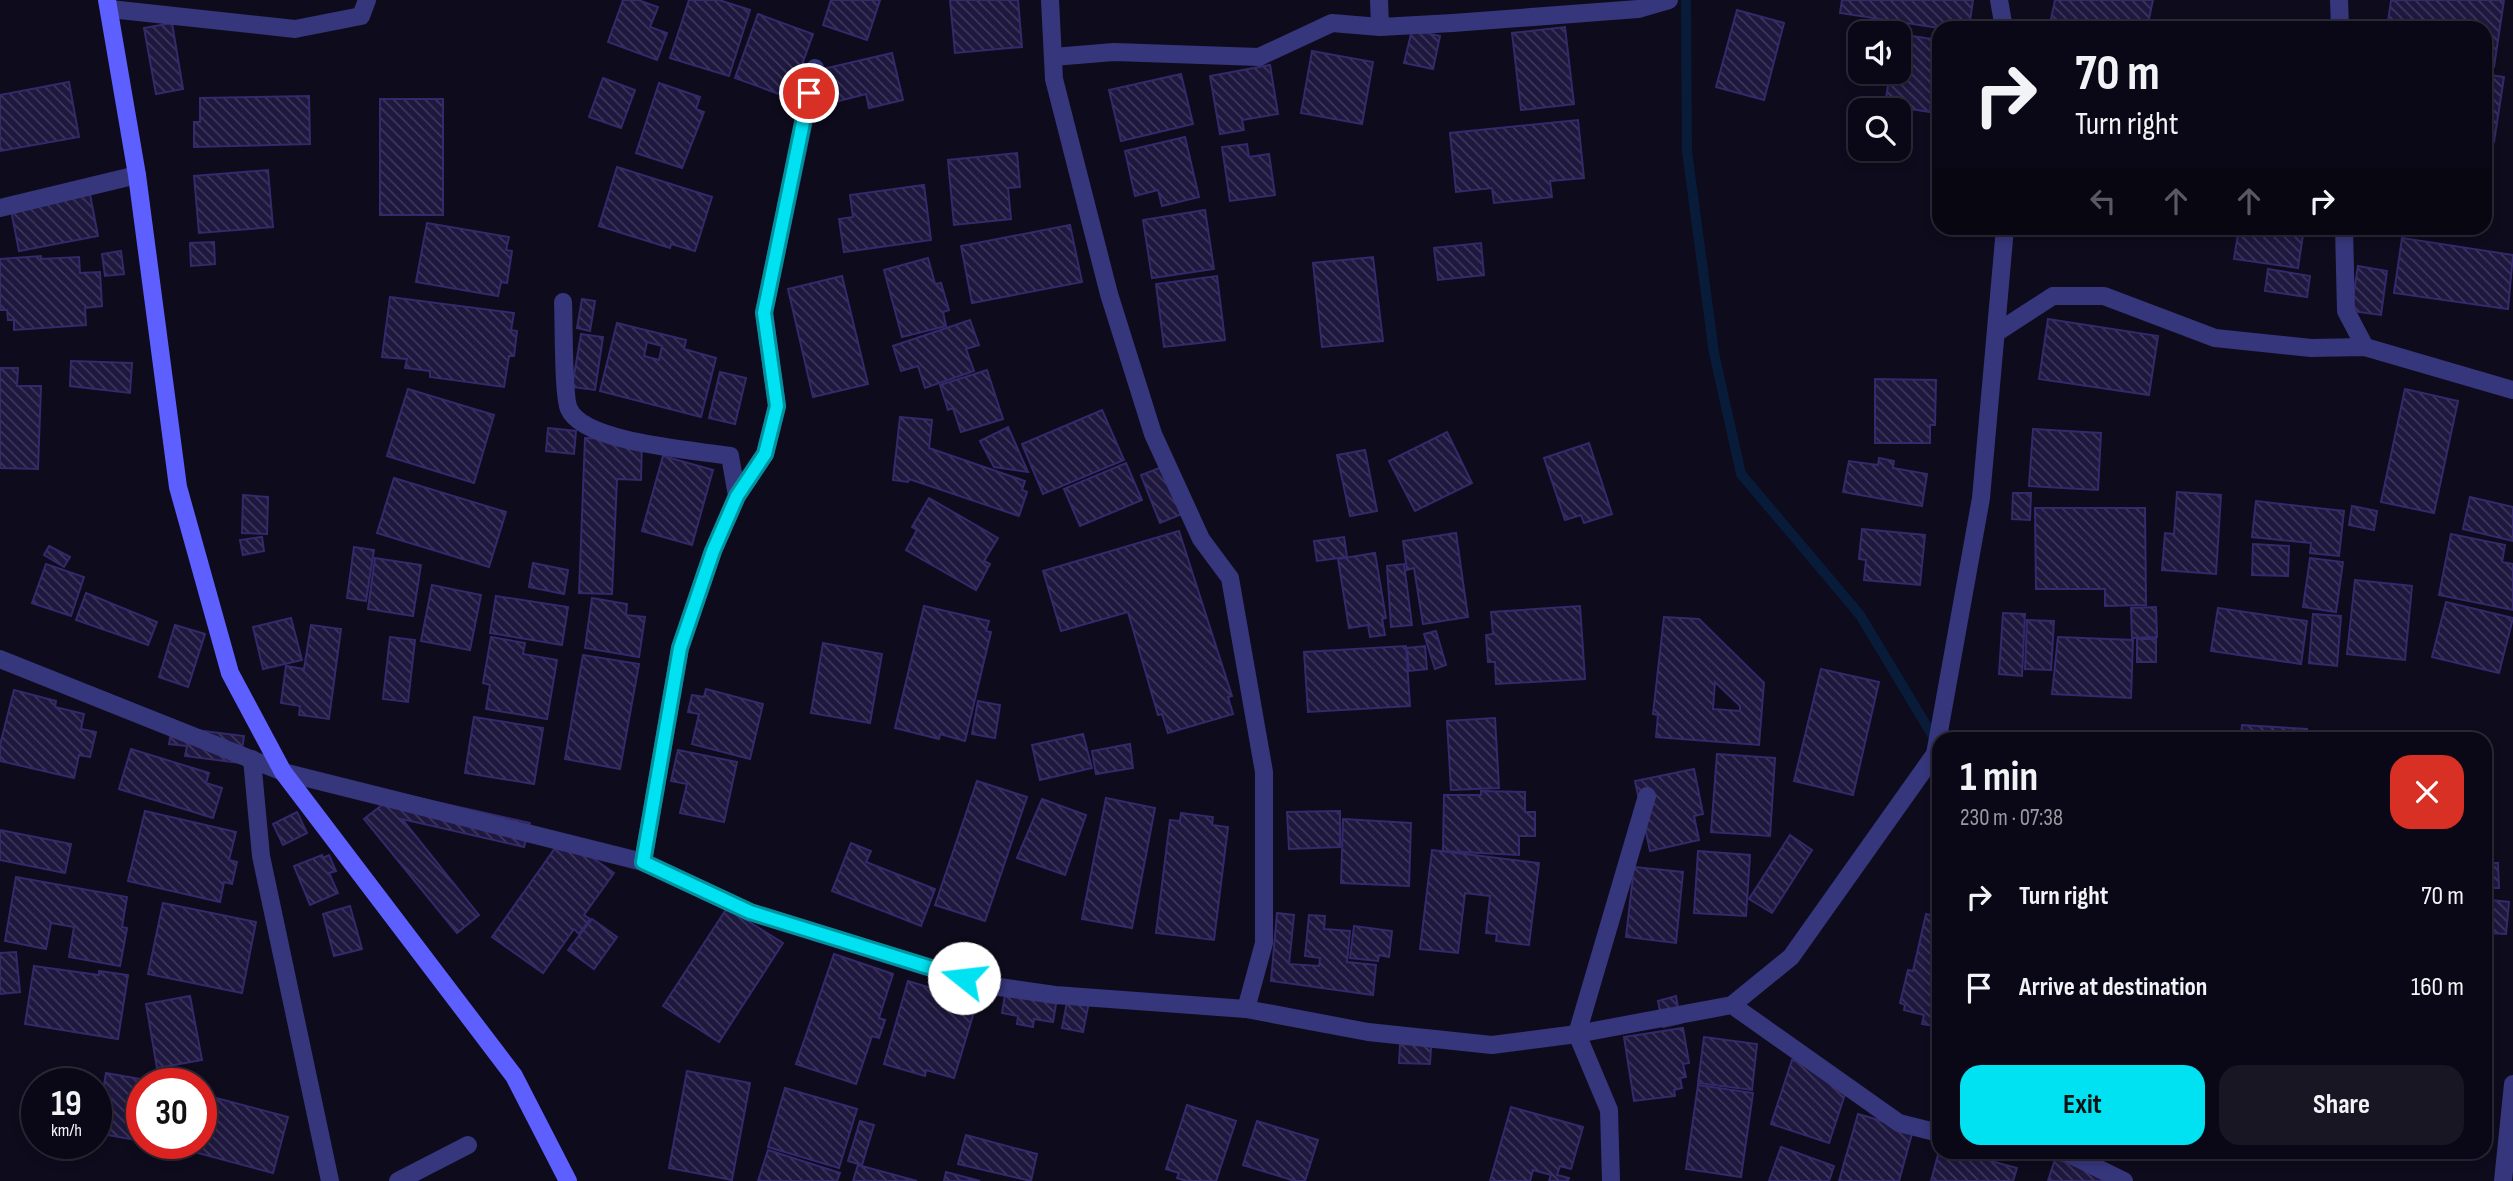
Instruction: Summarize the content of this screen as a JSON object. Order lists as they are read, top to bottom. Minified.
{"page":{"turn":["70 m","Turn right"],"heading":["1 min","230 m · 07:38"],"list":[{"name":"Turn right","value":"70 m"},{"name":"Arrive at destination","value":"160 m"}],"buttons":["Exit","Share"],"speed":"19 km/h","limit":"30"}}
